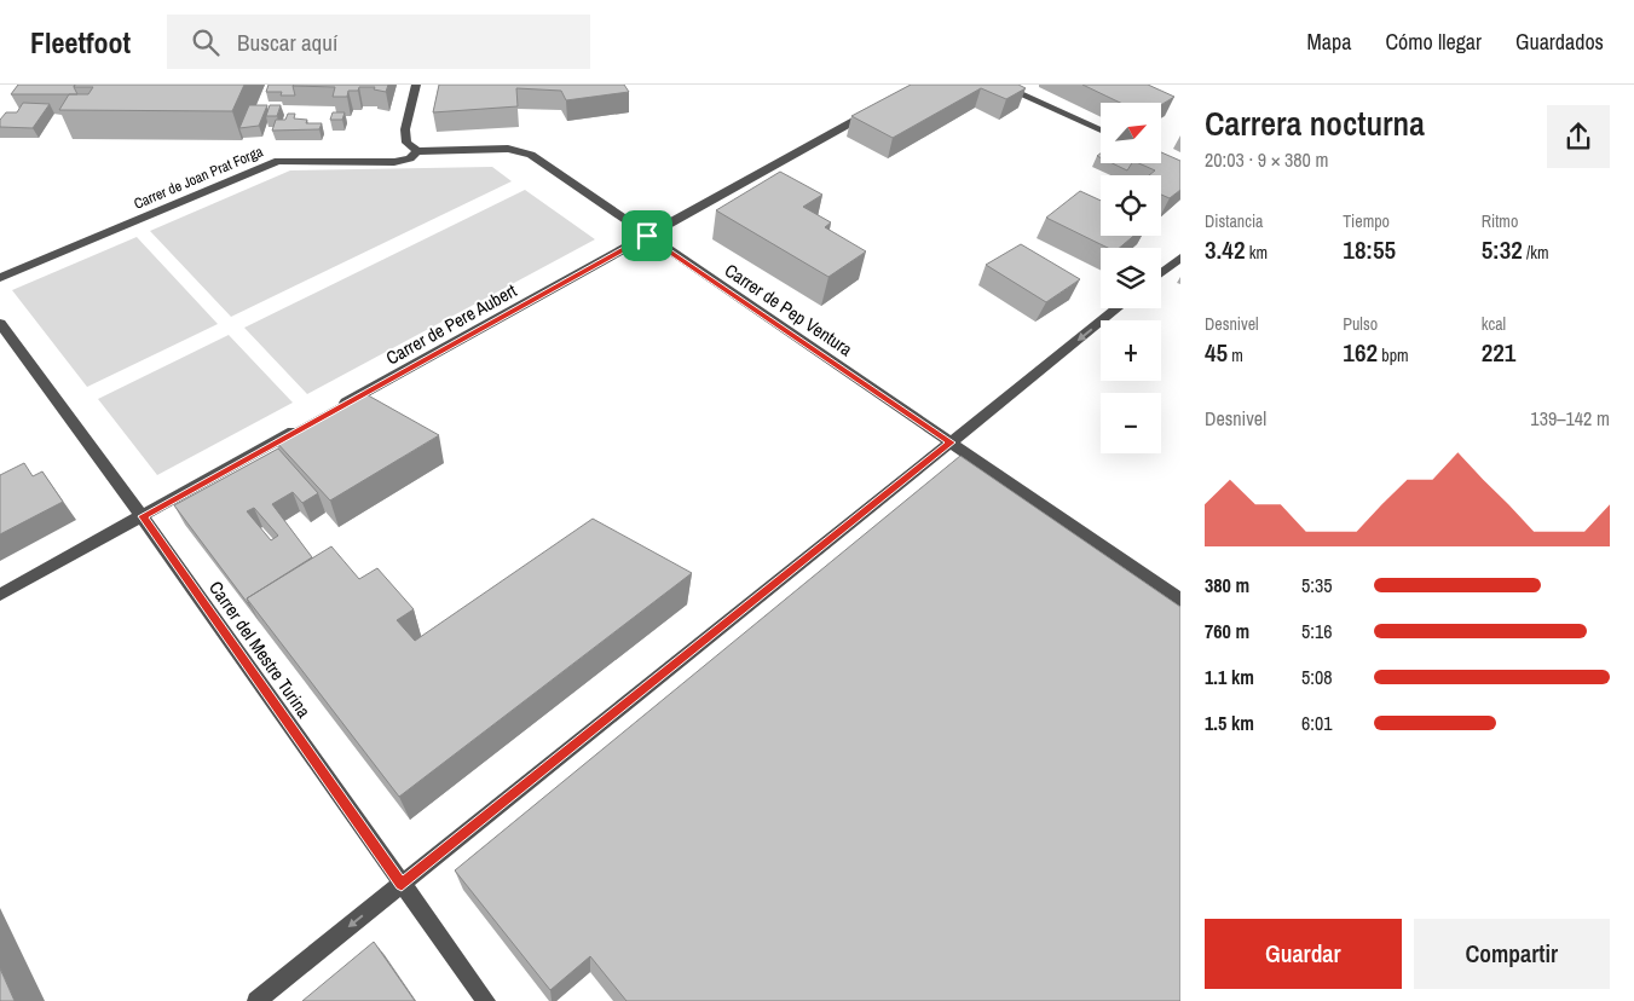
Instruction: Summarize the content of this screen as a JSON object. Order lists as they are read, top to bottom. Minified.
{"streets":{"street":["Carrer de Joan Prat Forga","Carrer de Pep Ventura","Carrer de Pere Aubert","Carrer del Mestre Turina"]},"crossings":[["Carrer de Joan Prat Forga","Carrer de Pep Ventura"],["Carrer de Pep Ventura","Carrer de Pere Aubert"]],"north":"top right","page":{"header":"Fleetfoot","search":"Buscar aquí","nav":["Mapa","Cómo llegar","Guardados"],"heading":["Carrera nocturna","20:03 · 9 × 380 m"],"map_buttons":["+","−"],"stats":[["Distancia","3.42 km"],["Tiempo","18:55"],["Ritmo","5:32 /km"],["Desnivel","45 m"],["Pulso","162 bpm"],["kcal","221"]],"chart":["Desnivel","139–142 m"],"list":[{"name":"380 m","note":"5:35"},{"name":"760 m","note":"5:16"},{"name":"1.1 km","note":"5:08"},{"name":"1.5 km","note":"6:01"}],"buttons":["Guardar","Compartir"]}}
